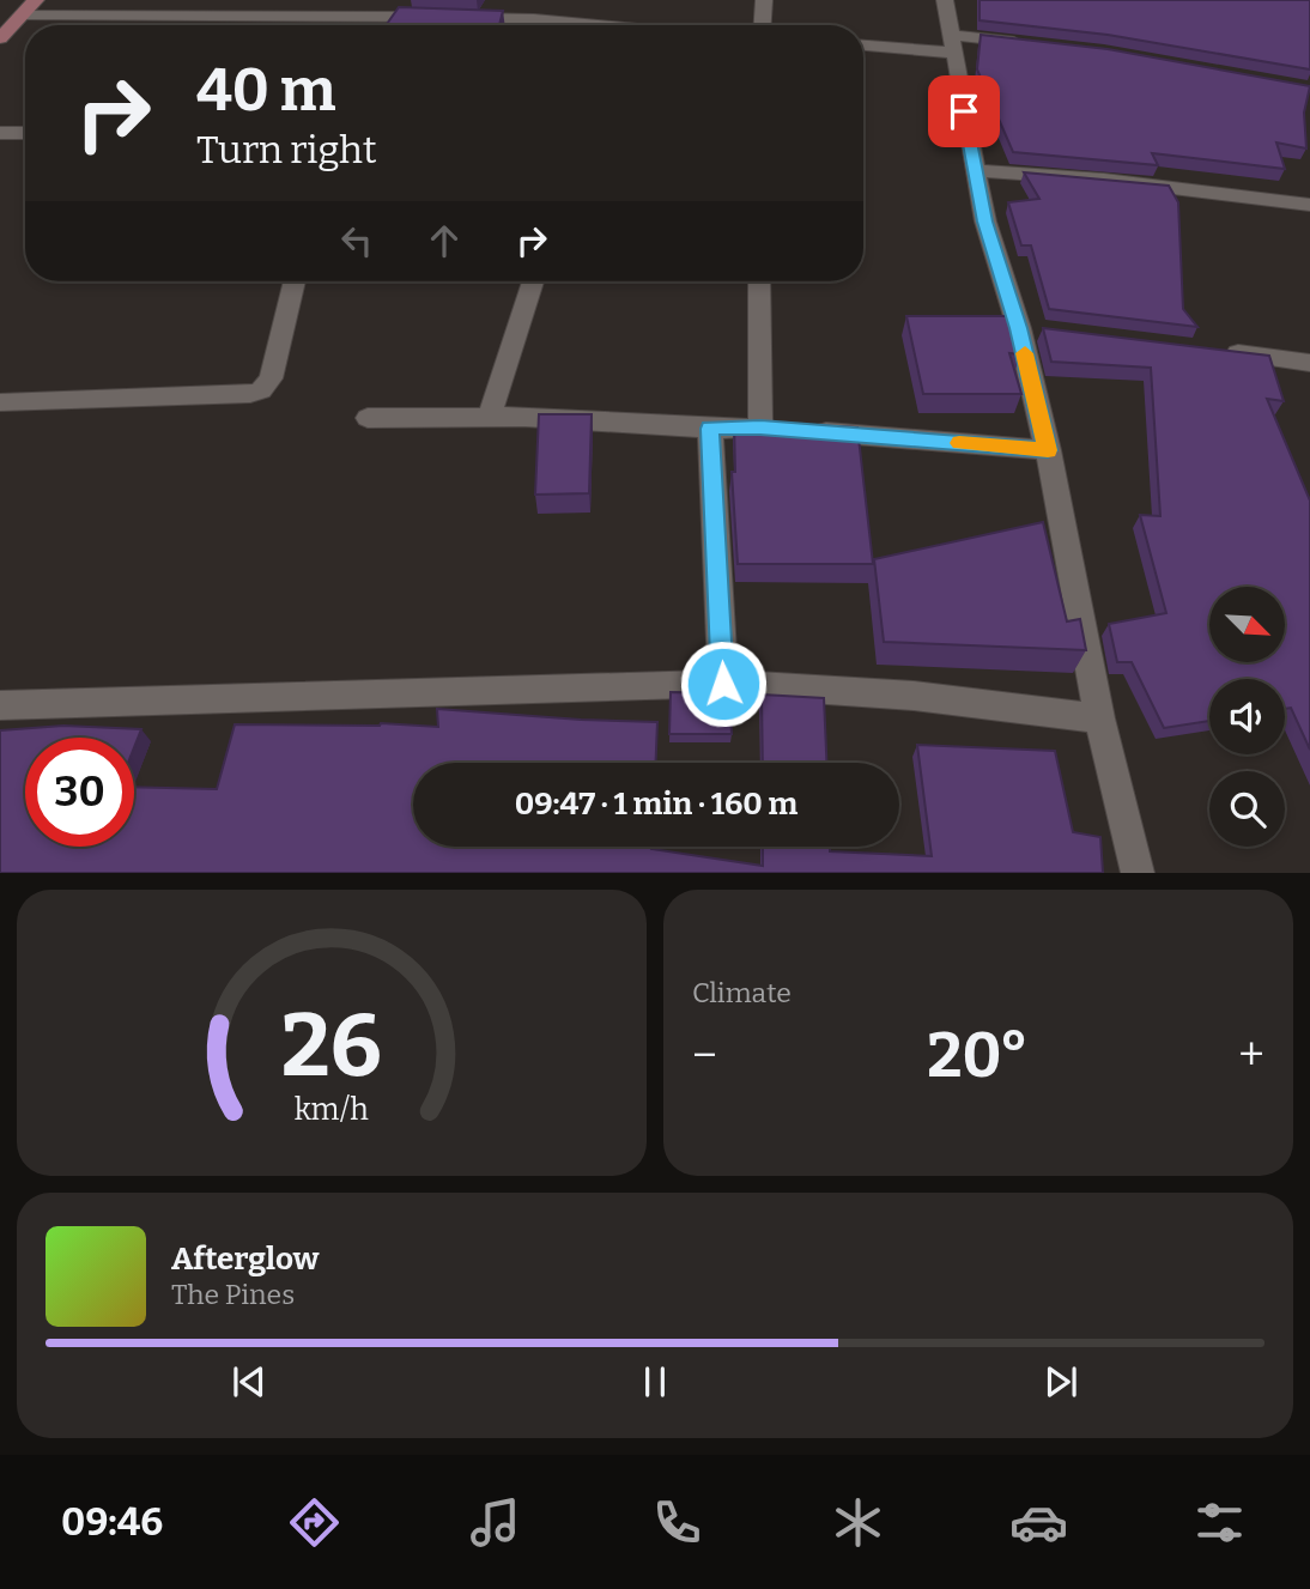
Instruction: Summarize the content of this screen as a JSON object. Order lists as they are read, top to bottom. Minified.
{"north":"bottom right","page":{"turn":["40 m","Turn right"],"limit":"30","trip":"09:47 · 1 min · 160 m","tile":"Climate","heat":["−","20°","+"],"song":["Afterglow","The Pines"],"tabs":"09:46","gauge":["26","km/h"]}}
